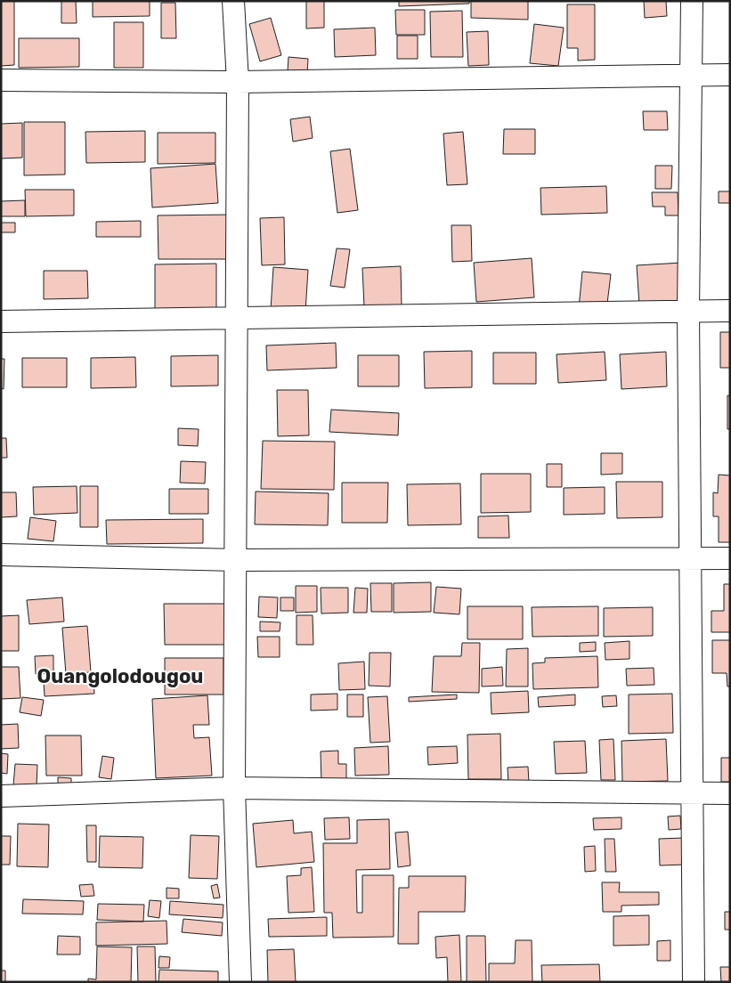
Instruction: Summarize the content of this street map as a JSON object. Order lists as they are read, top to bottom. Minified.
{"districts":["Ouangolodougou"]}
